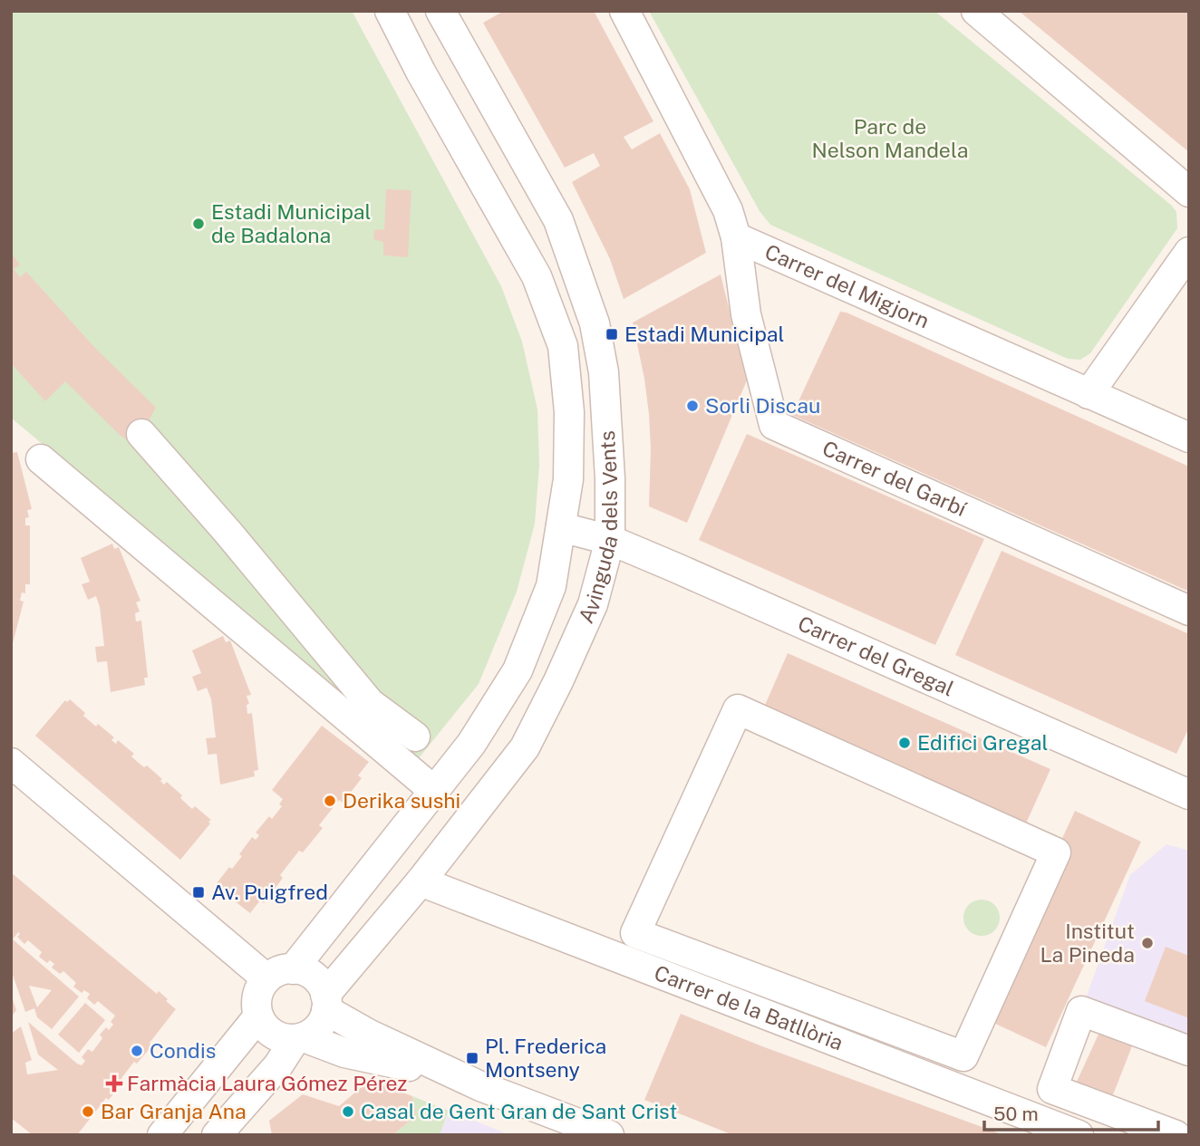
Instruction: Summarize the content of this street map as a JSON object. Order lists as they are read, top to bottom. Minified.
{"streets":{"street":["Carrer del Migjorn","Carrer del Garbí","Avinguda dels Vents","Carrer del Gregal","Carrer de la Batllòria"]},"crossings":[["Carrer del Migjorn","Carrer del Garbí"],["Avinguda dels Vents","Carrer del Gregal"],["Avinguda dels Vents","Carrer de la Batllòria"]],"parks":["Parc de Nelson Mandela"],"places":{"other":["Estadi Municipal de Badalona","Sorli Discau","Edifici Gregal","Derika sushi","Institut La Pineda","Condis","Bar Granja Ana","Casal de Gent Gran de Sant Crist"],"transit":["Estadi Municipal","Av. Puigfred","Pl. Frederica Montseny"],"health":["Farmàcia Laura Gómez Pérez"]},"scale_bar":"50 m"}
